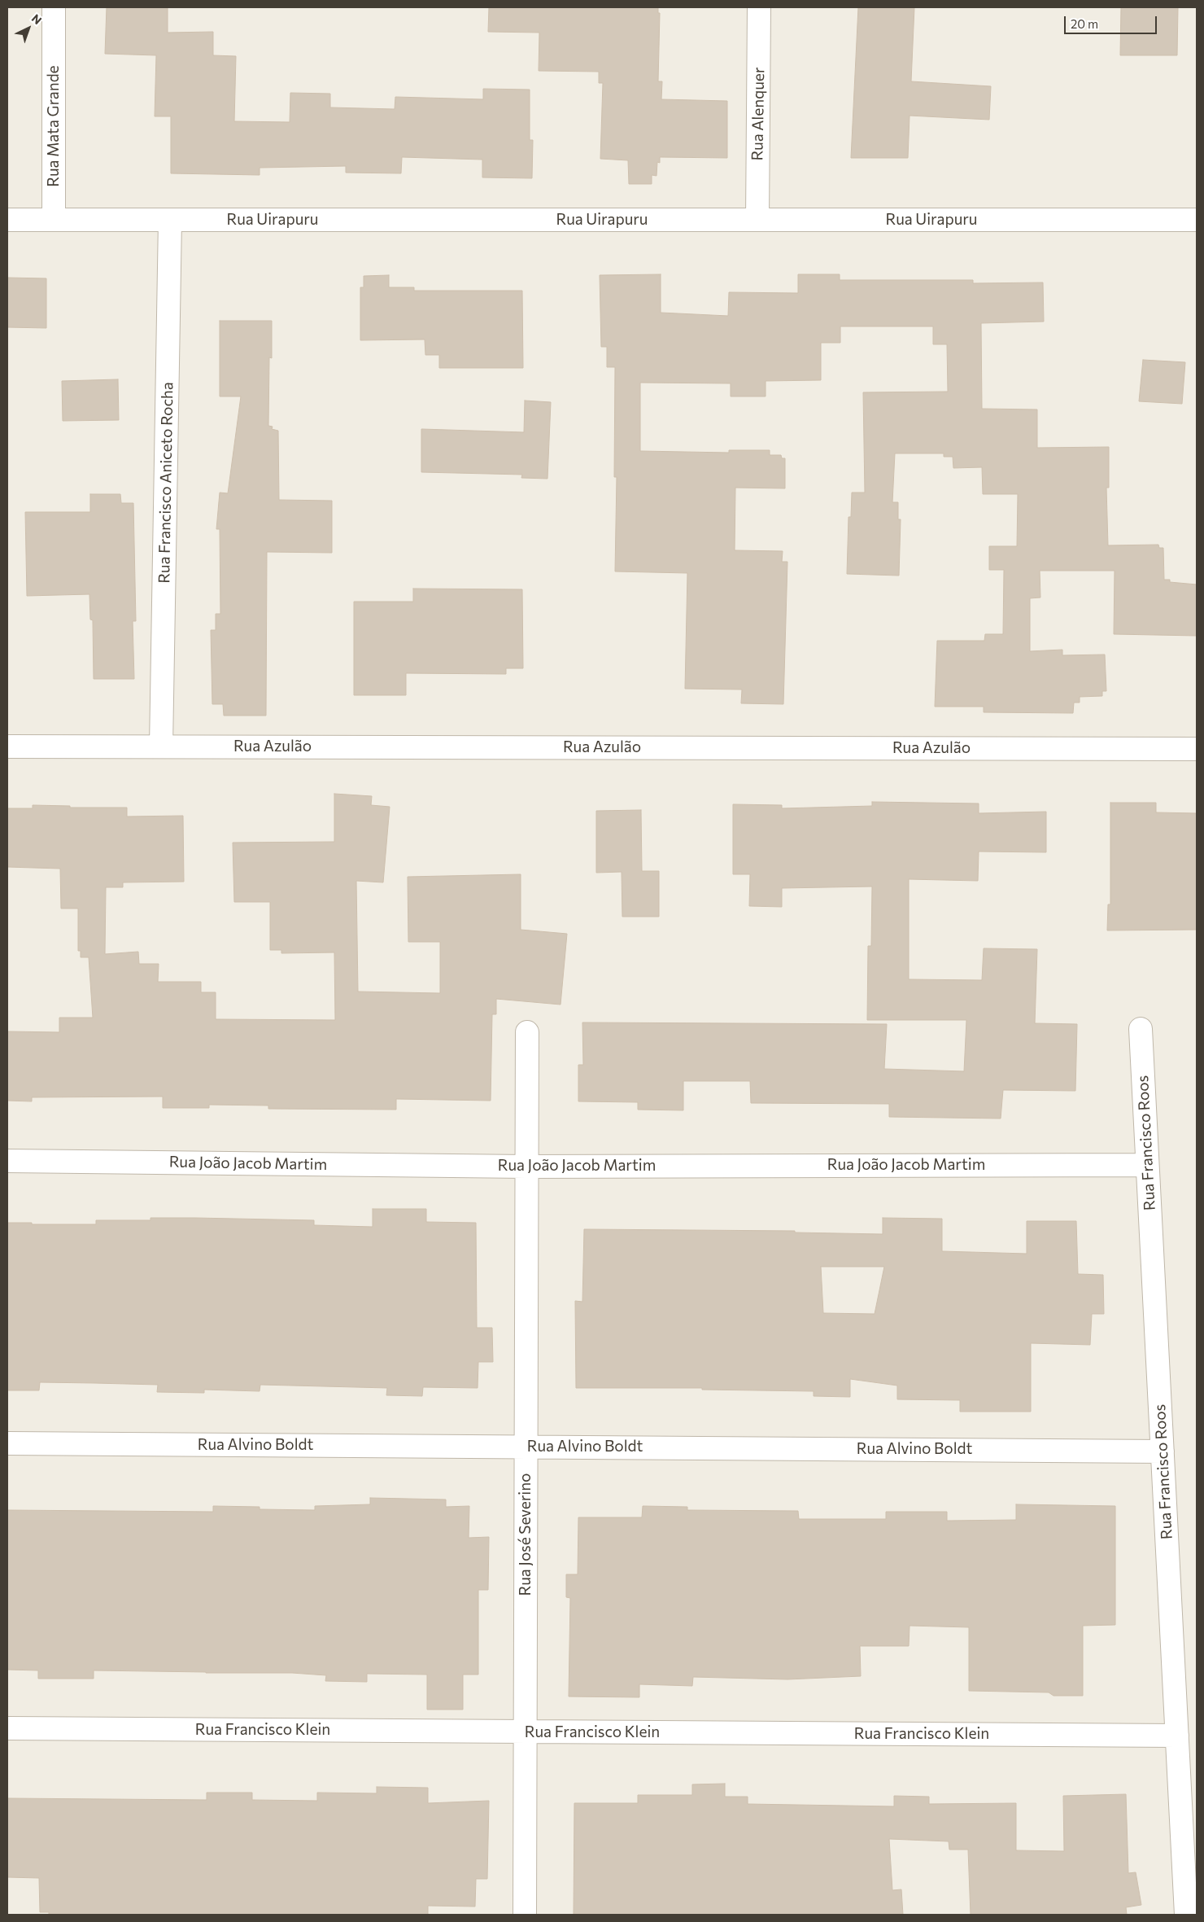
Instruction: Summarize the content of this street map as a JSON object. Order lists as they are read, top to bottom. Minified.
{"streets":{"street":["Rua Alenquer","Rua Mata Grande","Rua Uirapuru","Rua Francisco Aniceto Rocha","Rua Azulão","Rua Francisco Roos","Rua João Jacob Martim","Rua Alvino Boldt","Rua José Severino","Rua Francisco Klein"]},"crossings":[["Rua Alenquer","Rua Uirapuru"],["Rua Mata Grande","Rua Uirapuru"],["Rua Uirapuru","Rua Francisco Aniceto Rocha"],["Rua Francisco Aniceto Rocha","Rua Azulão"],["Rua Francisco Roos","Rua João Jacob Martim"],["Rua Francisco Roos","Rua Alvino Boldt"],["Rua Francisco Roos","Rua Francisco Klein"],["Rua João Jacob Martim","Rua José Severino"],["Rua Alvino Boldt","Rua José Severino"],["Rua José Severino","Rua Francisco Klein"]],"scale_bar":"20 m","north":"top right"}
